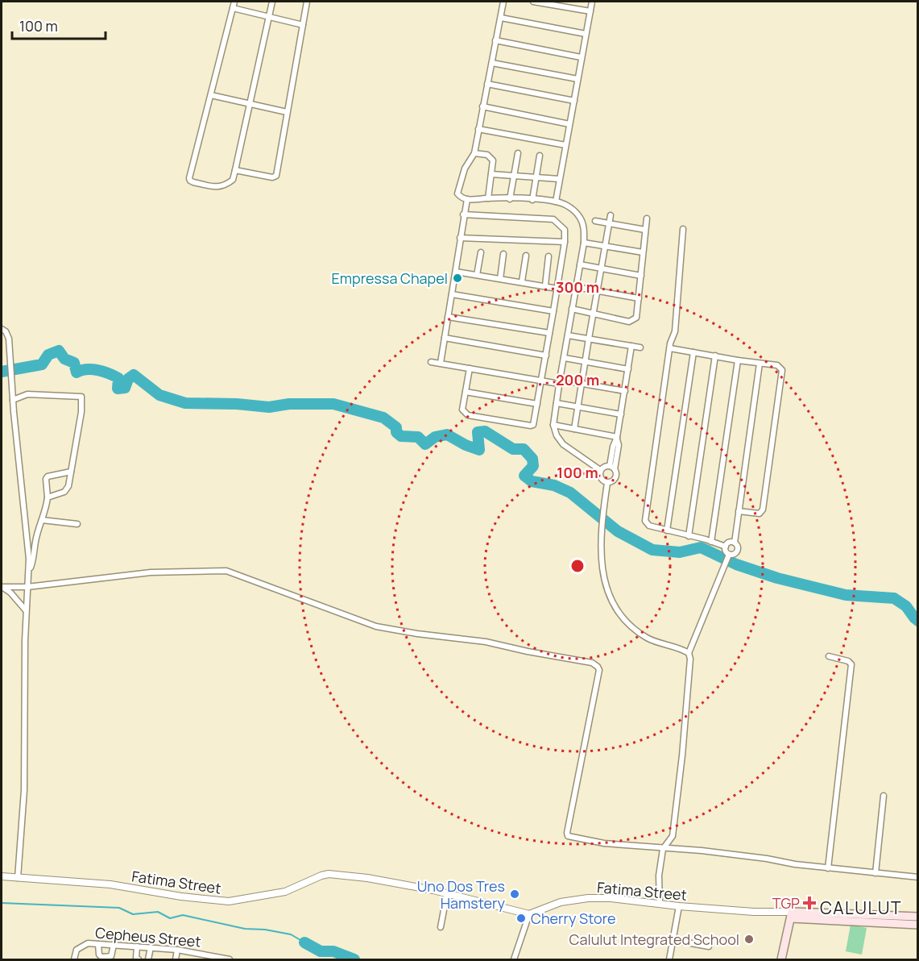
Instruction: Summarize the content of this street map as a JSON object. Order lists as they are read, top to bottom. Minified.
{"streets":{"street":["Fatima Street","Cepheus Street"]},"districts":["CALULUT"],"places":{"other":["Empressa Chapel","Uno Dos Tres Hamstery","Cherry Store","Calulut Integrated School"],"health":["TGP"]},"scale_bar":"100 m","rings":["300 m","200 m","100 m"]}
